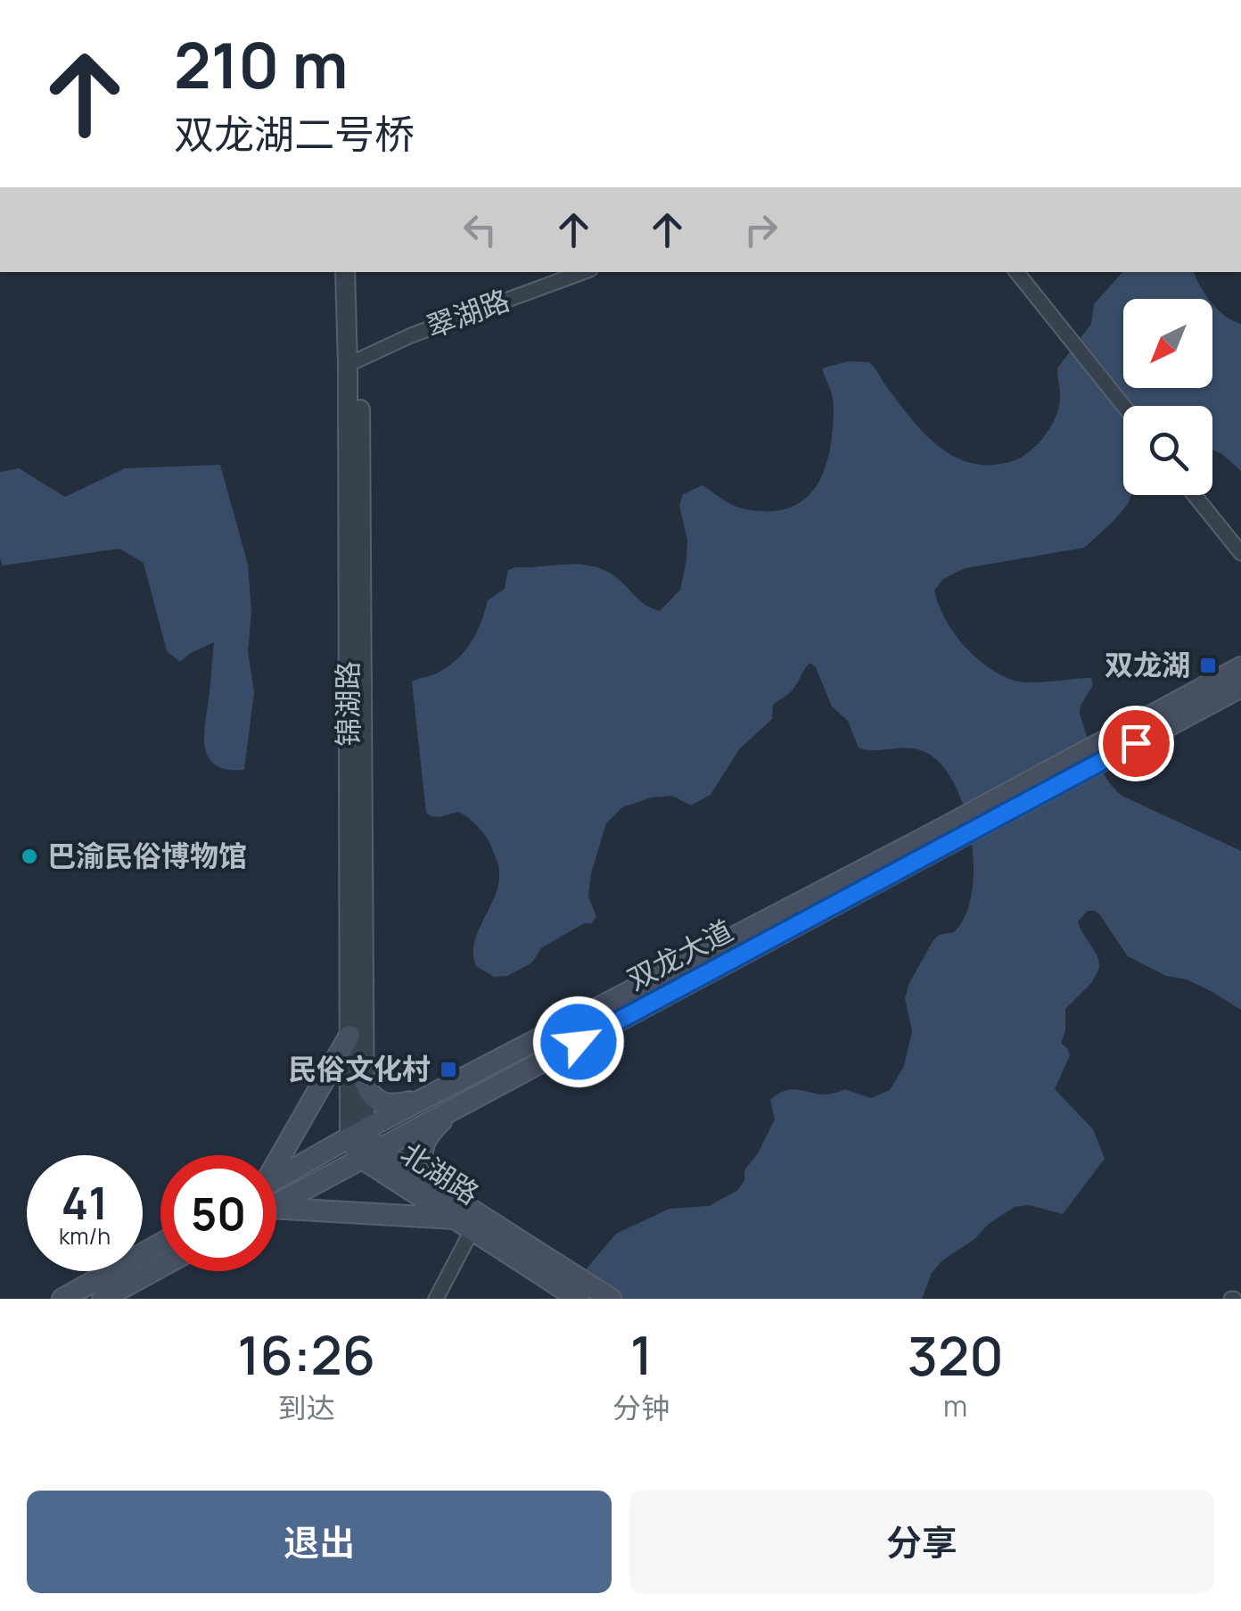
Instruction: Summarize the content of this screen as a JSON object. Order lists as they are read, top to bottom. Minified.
{"streets":{"main road":["双龙大道","北湖路"],"street":["翠湖路","锦湖路"]},"crossings":[["翠湖路","锦湖路"],["锦湖路","双龙大道"],["锦湖路","北湖路"],["双龙大道","北湖路"]],"places":{"transit":["双龙湖","民俗文化村"],"other":["巴渝民俗博物馆"]},"north":"bottom left","page":{"turn":["210 m","双龙湖二号桥"],"speed":"41 km/h","limit":"50","eta":["16:26","到达","1","分钟","320","m"],"buttons":["退出","分享"]}}
